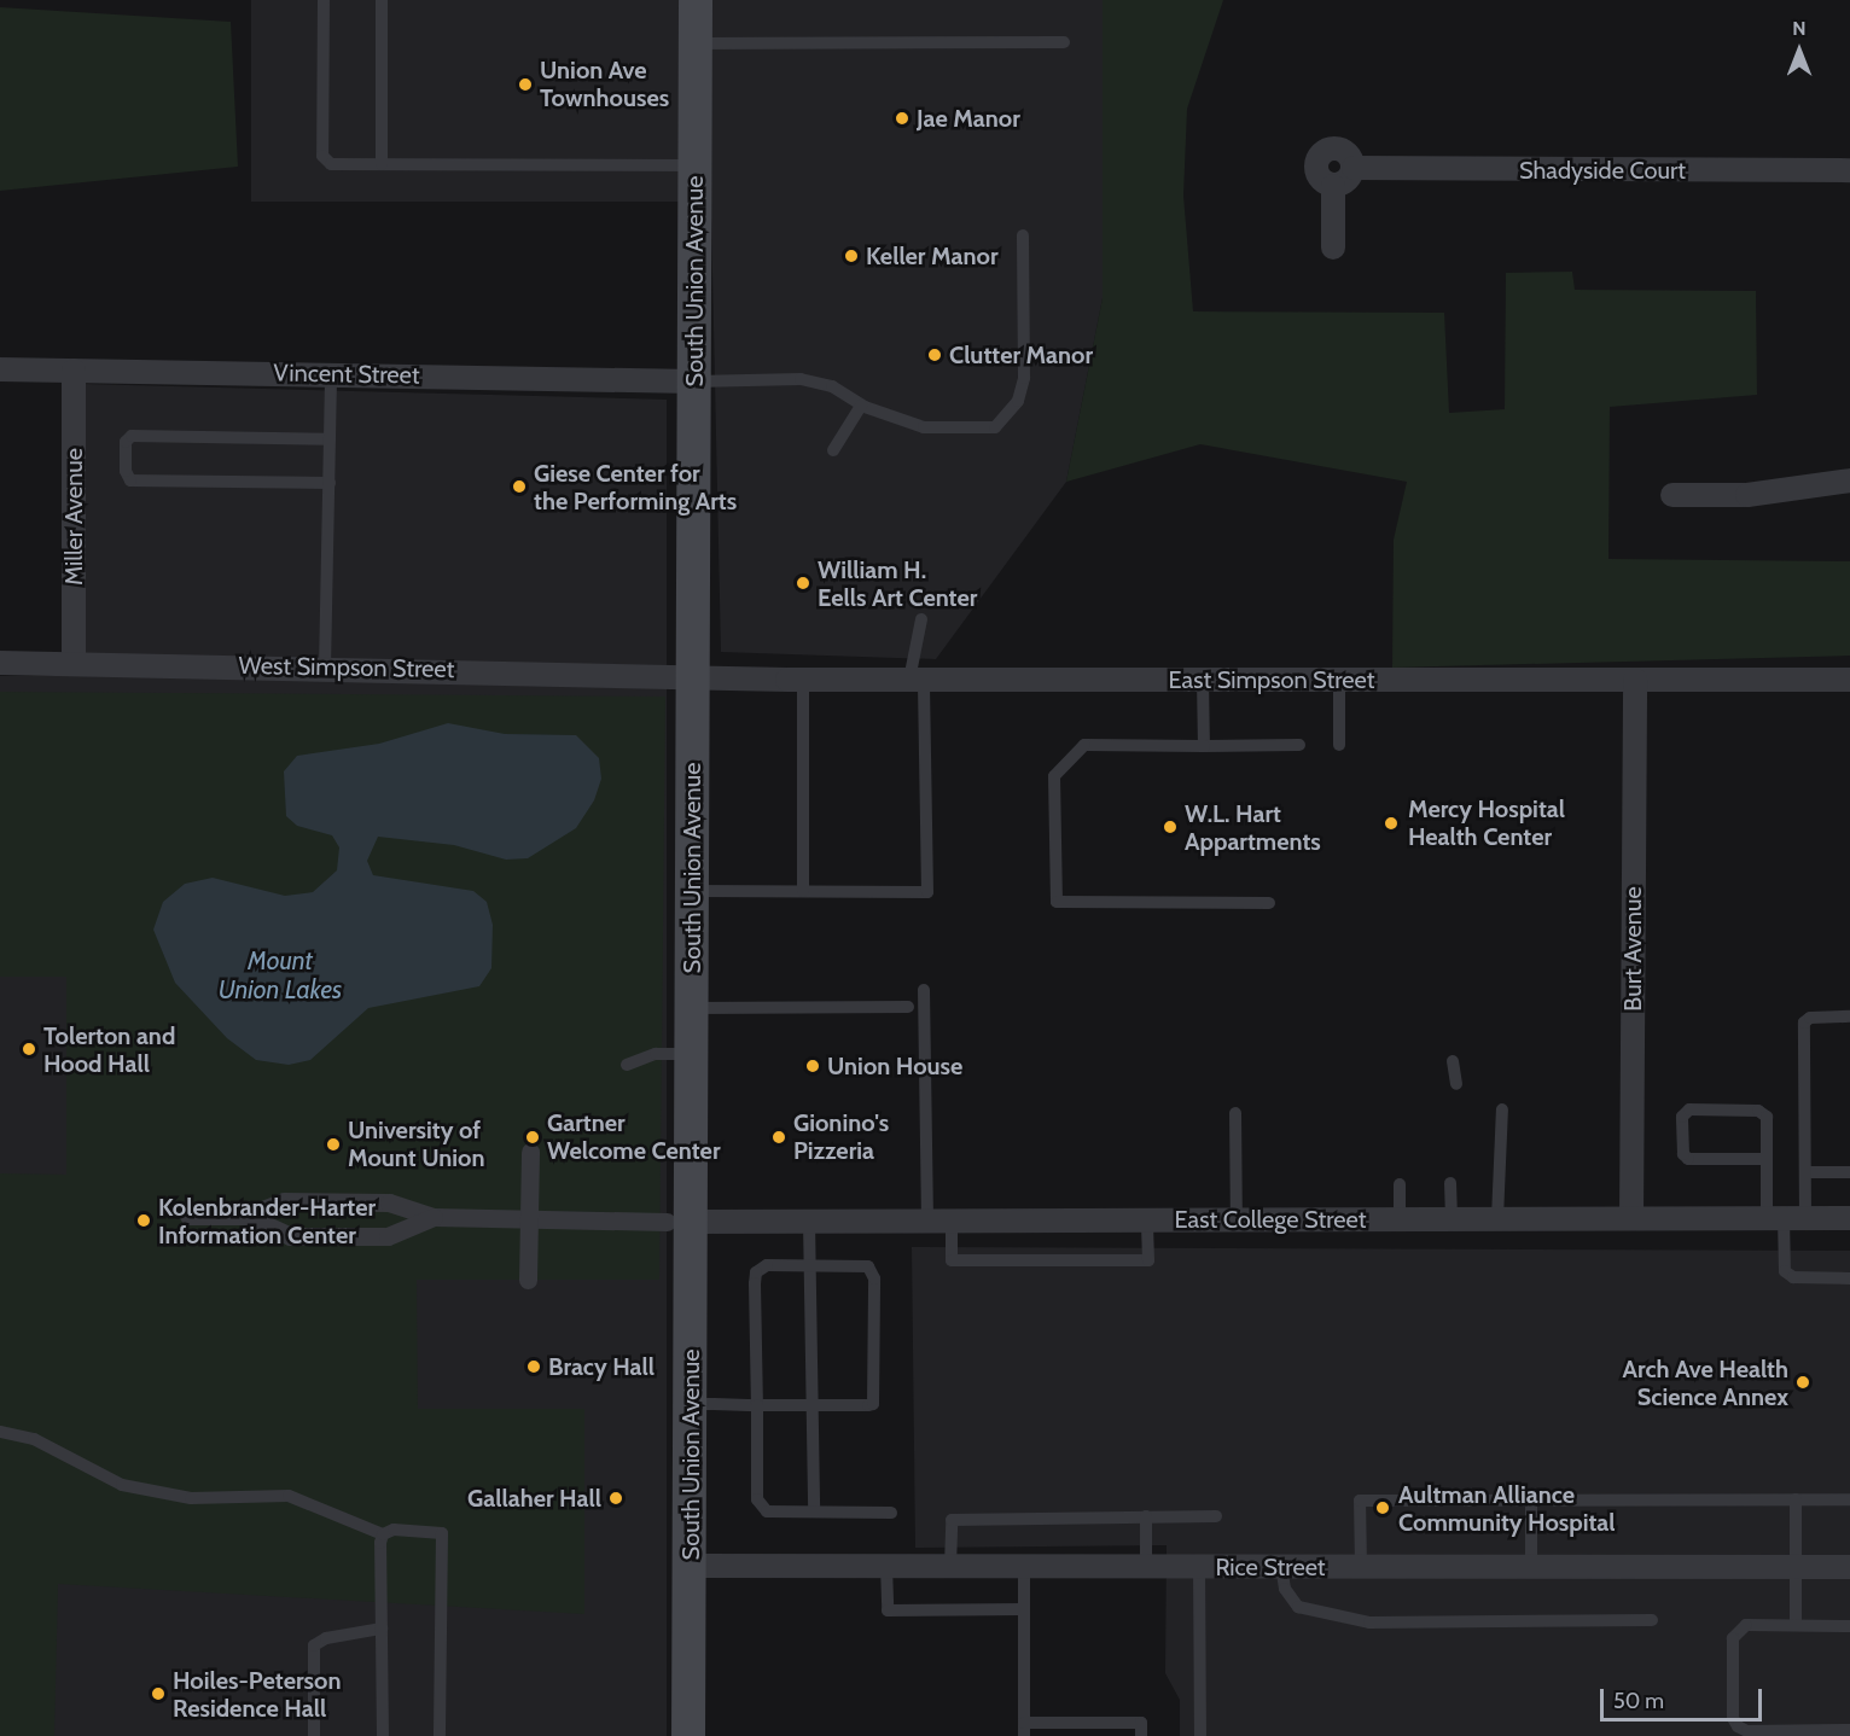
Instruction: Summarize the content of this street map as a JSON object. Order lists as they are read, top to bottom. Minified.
{"streets":{"main road":["South Union Avenue"],"street":["Shadyside Court","Vincent Street","Miller Avenue","West Simpson Street","East Simpson Street","Burt Avenue","East College Street","Rice Street"]},"crossings":[["South Union Avenue","Vincent Street"],["South Union Avenue","West Simpson Street"],["South Union Avenue","East Simpson Street"],["South Union Avenue","East College Street"],["South Union Avenue","Rice Street"],["Vincent Street","Miller Avenue"],["Miller Avenue","West Simpson Street"],["West Simpson Street","East Simpson Street"],["East Simpson Street","Burt Avenue"],["Burt Avenue","East College Street"]],"water":["Mount Union Lakes"],"places":["Union Ave Townhouses","Jae Manor","Keller Manor","Clutter Manor","Giese Center for the Performing Arts","William H. Eells Art Center","Mercy Hospital Health Center","W.L. Hart Appartments","Tolerton and Hood Hall","Union House","Gartner Welcome Center","Gionino's Pizzeria","University of Mount Union","Kolenbrander-Harter Information Center","Bracy Hall","Arch Ave Health Science Annex","Gallaher Hall","Aultman Alliance Community Hospital","Hoiles-Peterson Residence Hall"],"scale_bar":"50 m","north":"top"}
